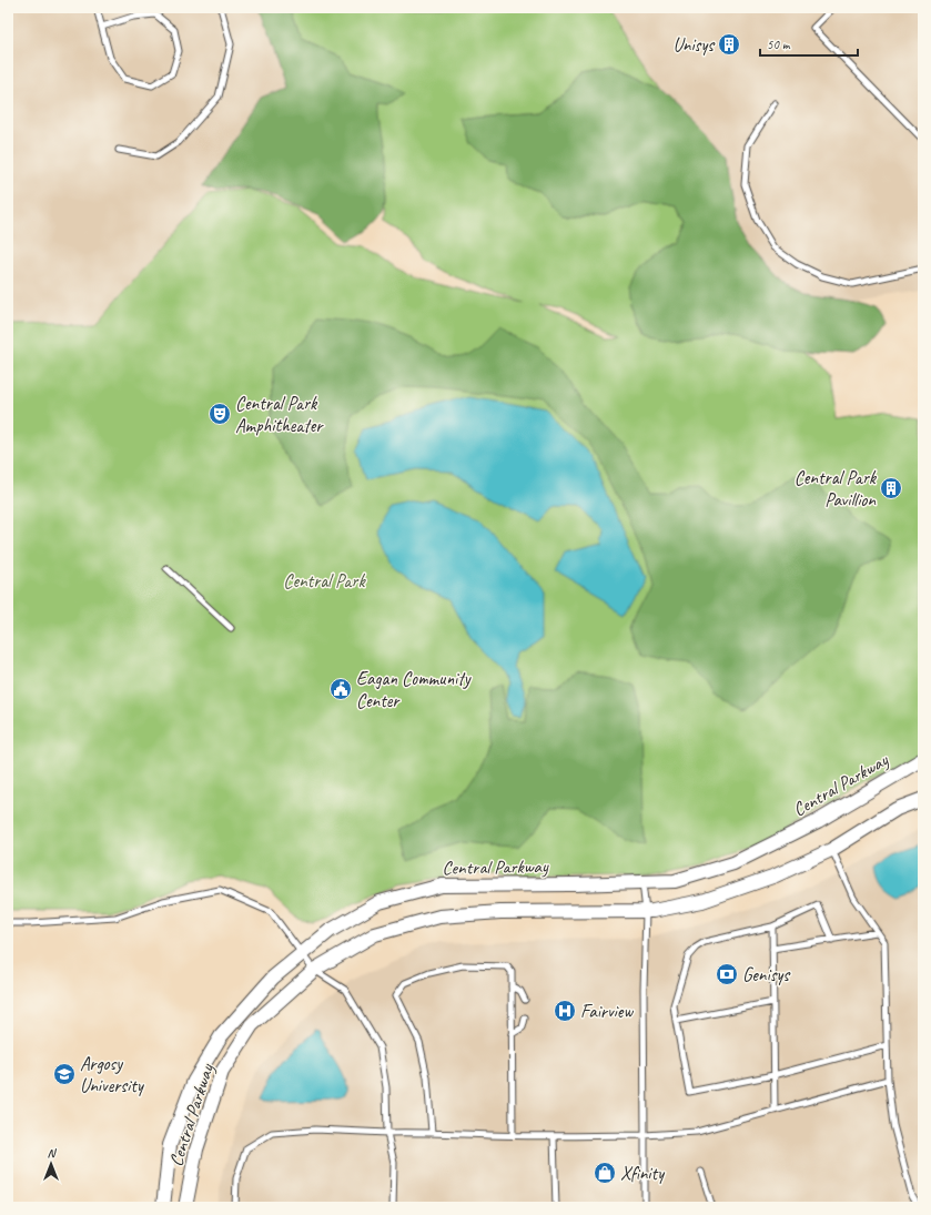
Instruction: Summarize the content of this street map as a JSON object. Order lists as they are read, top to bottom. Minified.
{"streets":{"street":["Central Parkway"]},"parks":["Central Park"],"places":{"building":["Unisys","Central Park Pavillion"],"theatre":["Central Park Amphitheater"],"public building":["Eagan Community Center"],"bank":["Genisys"],"hospital":["Fairview"],"school or university":["Argosy University"],"shop":["Xfinity"]},"scale_bar":"50 m","north":"top"}
